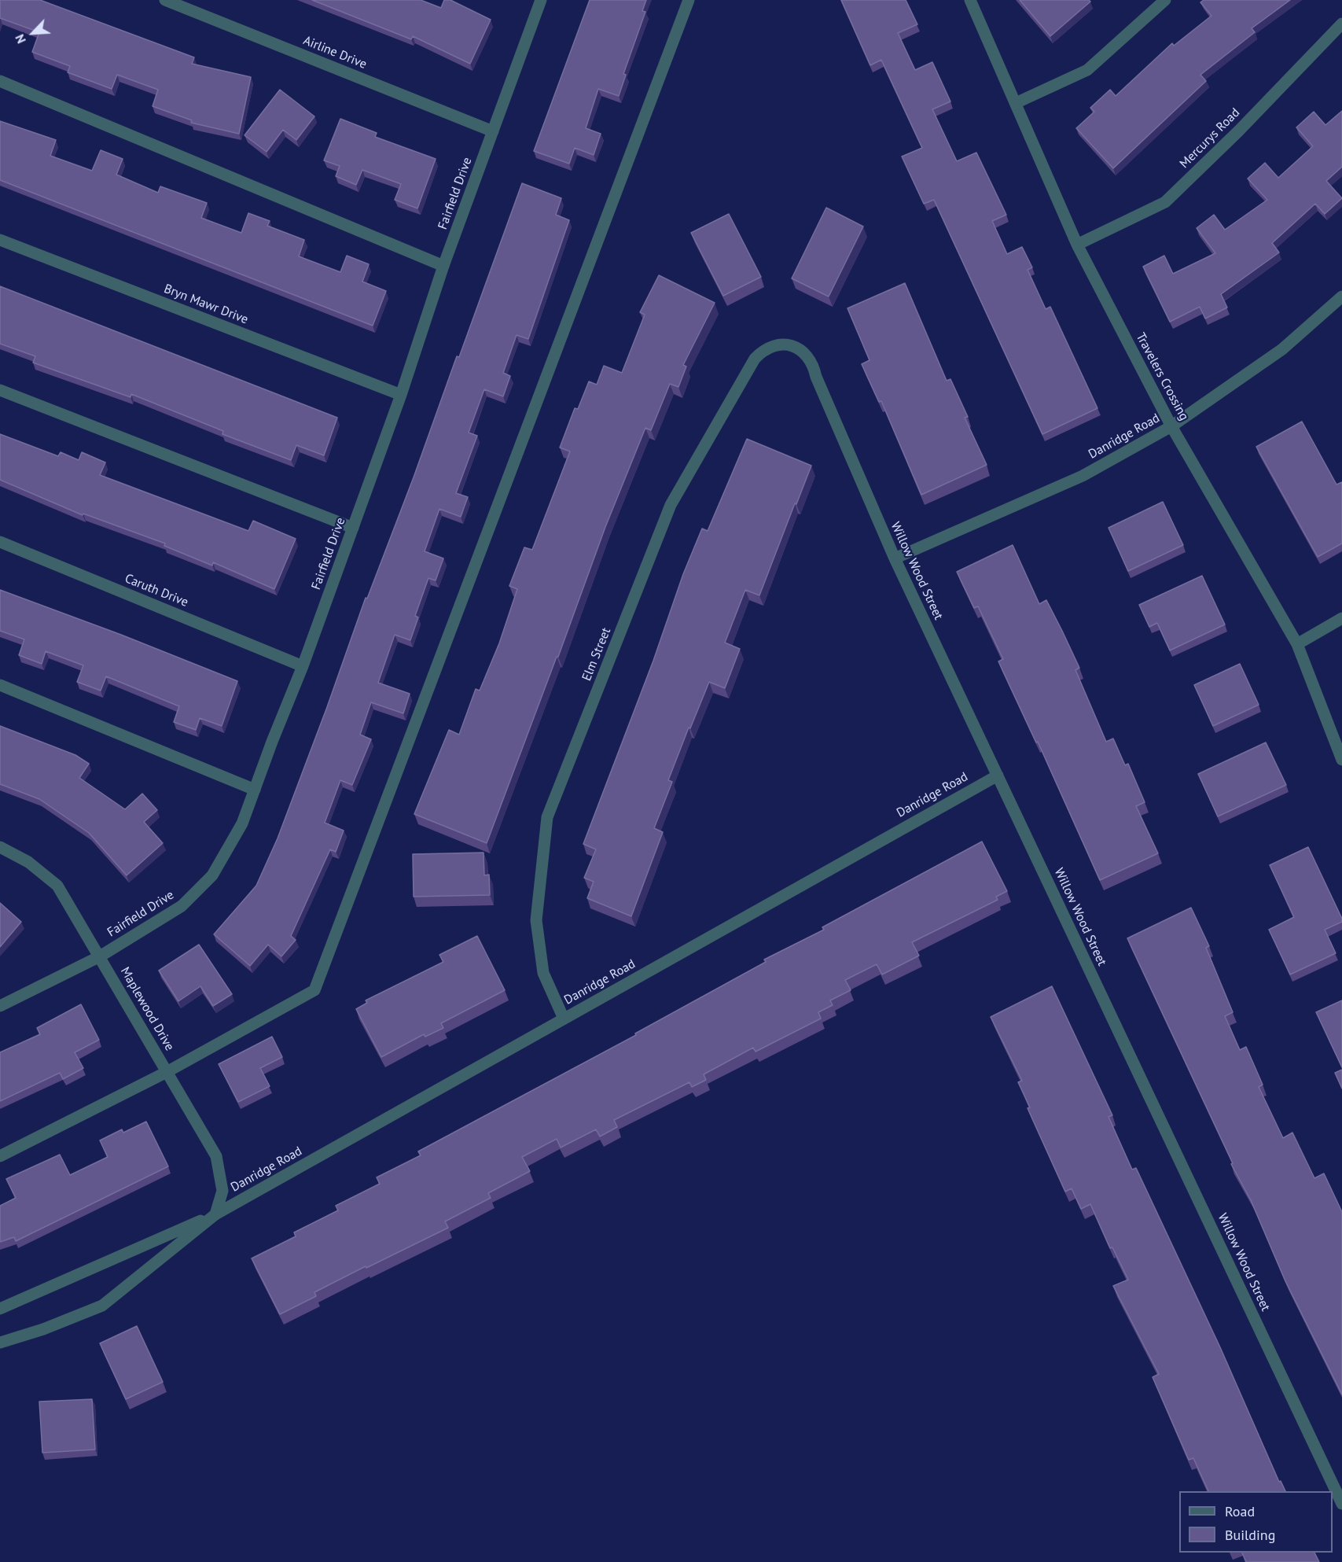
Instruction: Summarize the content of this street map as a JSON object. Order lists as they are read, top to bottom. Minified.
{"streets":{"street":["Airline Drive","Mercurys Road","Fairfield Drive","Bryn Mawr Drive","Travelers Crossing","Danridge Road","Willow Wood Street","Caruth Drive","Elm Street","Maplewood Drive"]},"crossings":[["Airline Drive","Fairfield Drive"],["Mercurys Road","Travelers Crossing"],["Fairfield Drive","Bryn Mawr Drive"],["Fairfield Drive","Caruth Drive"],["Fairfield Drive","Maplewood Drive"],["Travelers Crossing","Danridge Road"],["Danridge Road","Willow Wood Street"],["Danridge Road","Elm Street"],["Danridge Road","Maplewood Drive"],["Willow Wood Street","Elm Street"]],"legend":["Road","Building"],"north":"bottom left"}
